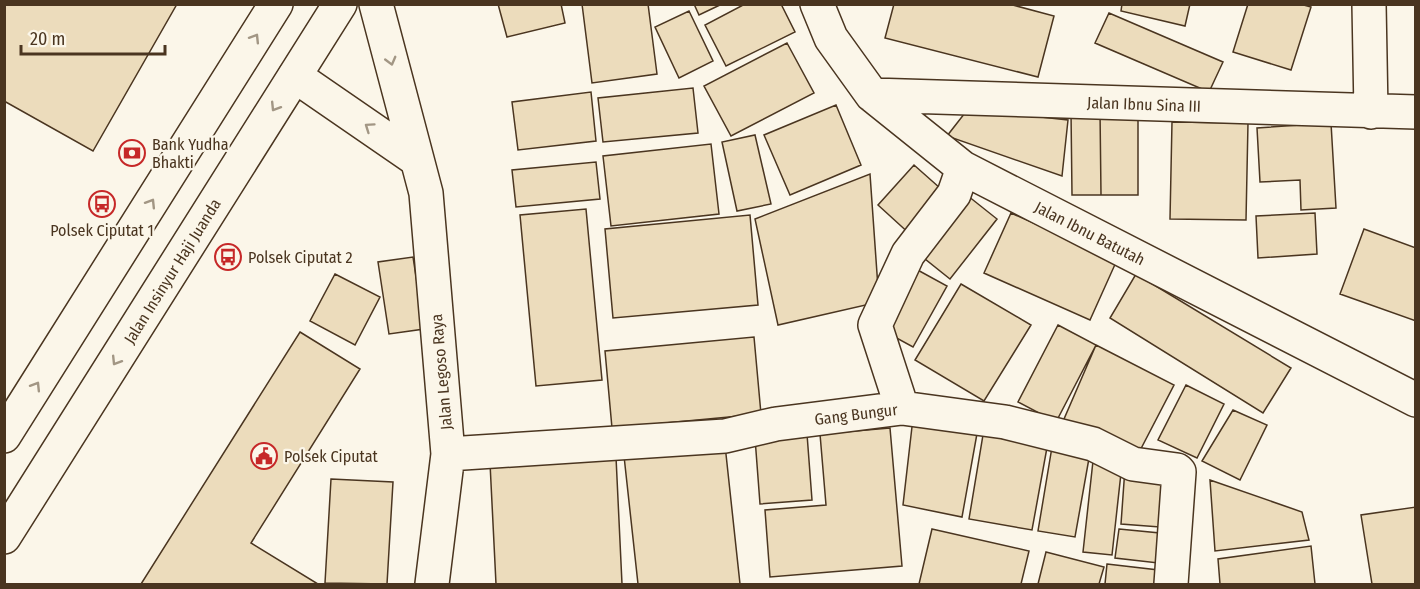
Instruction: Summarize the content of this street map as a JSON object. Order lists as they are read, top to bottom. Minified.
{"streets":{"main road":["Jalan Ibnu Sina III","Jalan Ibnu Batutah","Jalan Insinyur Haji Juanda","Jalan Legoso Raya","Gang Bungur"]},"crossings":[["Jalan Ibnu Sina III","Jalan Ibnu Batutah"],["Jalan Legoso Raya","Gang Bungur"]],"places":{"bank":["Bank Yudha Bhakti"],"bus stop":["Polsek Ciputat 1","Polsek Ciputat 2"],"public building":["Polsek Ciputat"]},"scale_bar":"20 m"}
